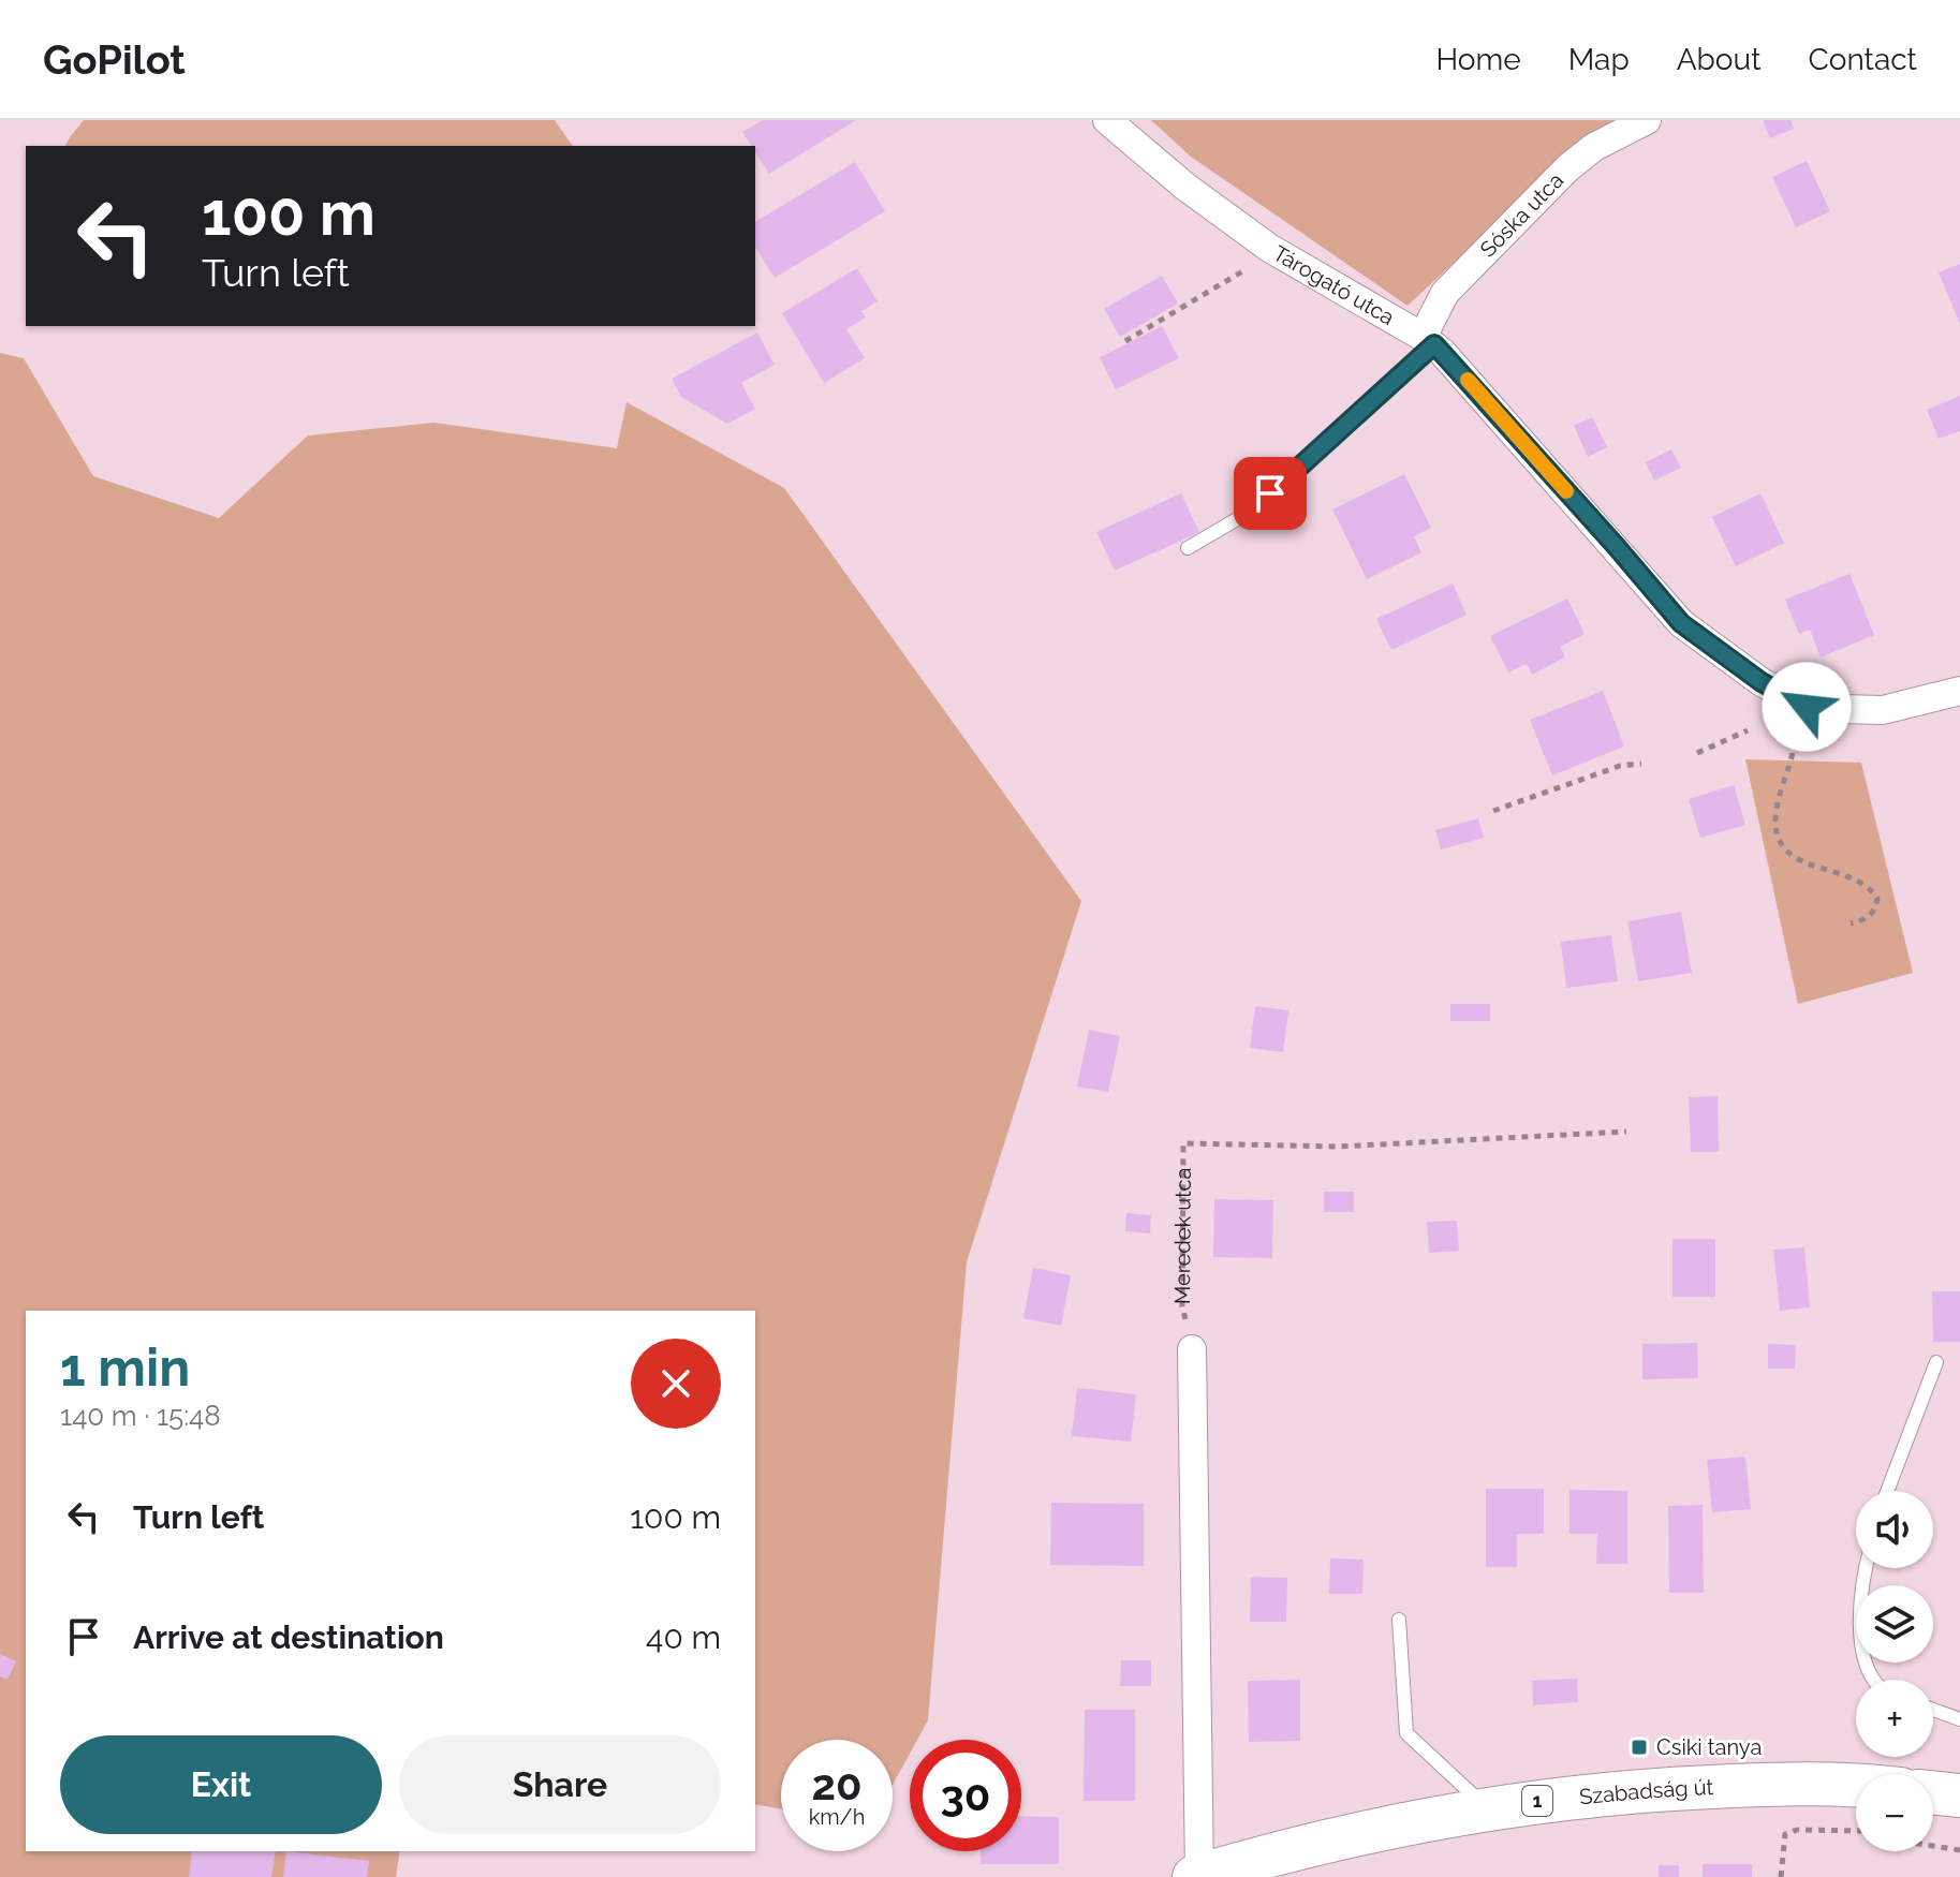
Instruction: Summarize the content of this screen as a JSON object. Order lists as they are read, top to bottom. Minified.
{"streets":{"main road":["Szabadság út","1"],"street":["Sóska utca","Tárogató utca"],"path":["Meredek utca"]},"crossings":[["Sóska utca","Tárogató utca"]],"places":{"transit":["Csiki tanya"]},"page":{"header":"GoPilot","nav":["Home","Map","About","Contact"],"turn":["100 m","Turn left"],"heading":["1 min","140 m · 15:48"],"list":[{"name":"Turn left","value":"100 m"},{"name":"Arrive at destination","value":"40 m"}],"map_buttons":["+","−"],"buttons":["Exit","Share"],"speed":"20 km/h","limit":"30"}}
